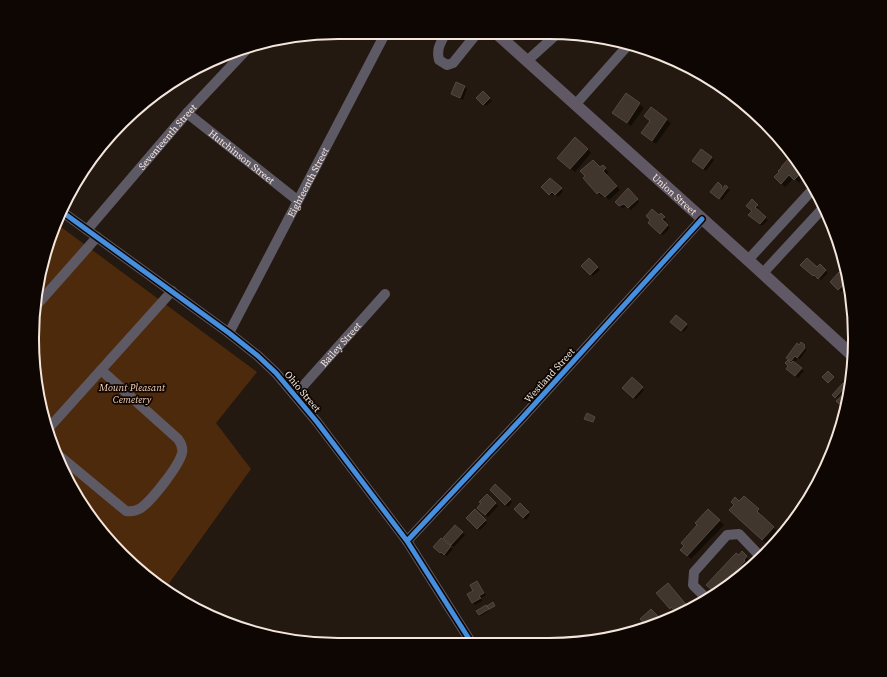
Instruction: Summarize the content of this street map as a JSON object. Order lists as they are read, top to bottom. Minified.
{"streets":{"main road":["Union Street"],"street":["Seventeenth Street","Hutchinson Street","Eighteenth Street","Bailey Street","Westland Street","Ohio Street"]},"crossings":[["Seventeenth Street","Hutchinson Street"],["Seventeenth Street","Ohio Street"],["Hutchinson Street","Eighteenth Street"],["Eighteenth Street","Ohio Street"],["Union Street","Westland Street"],["Bailey Street","Ohio Street"],["Westland Street","Ohio Street"]],"parks":["Mount Pleasant Cemetery"]}
